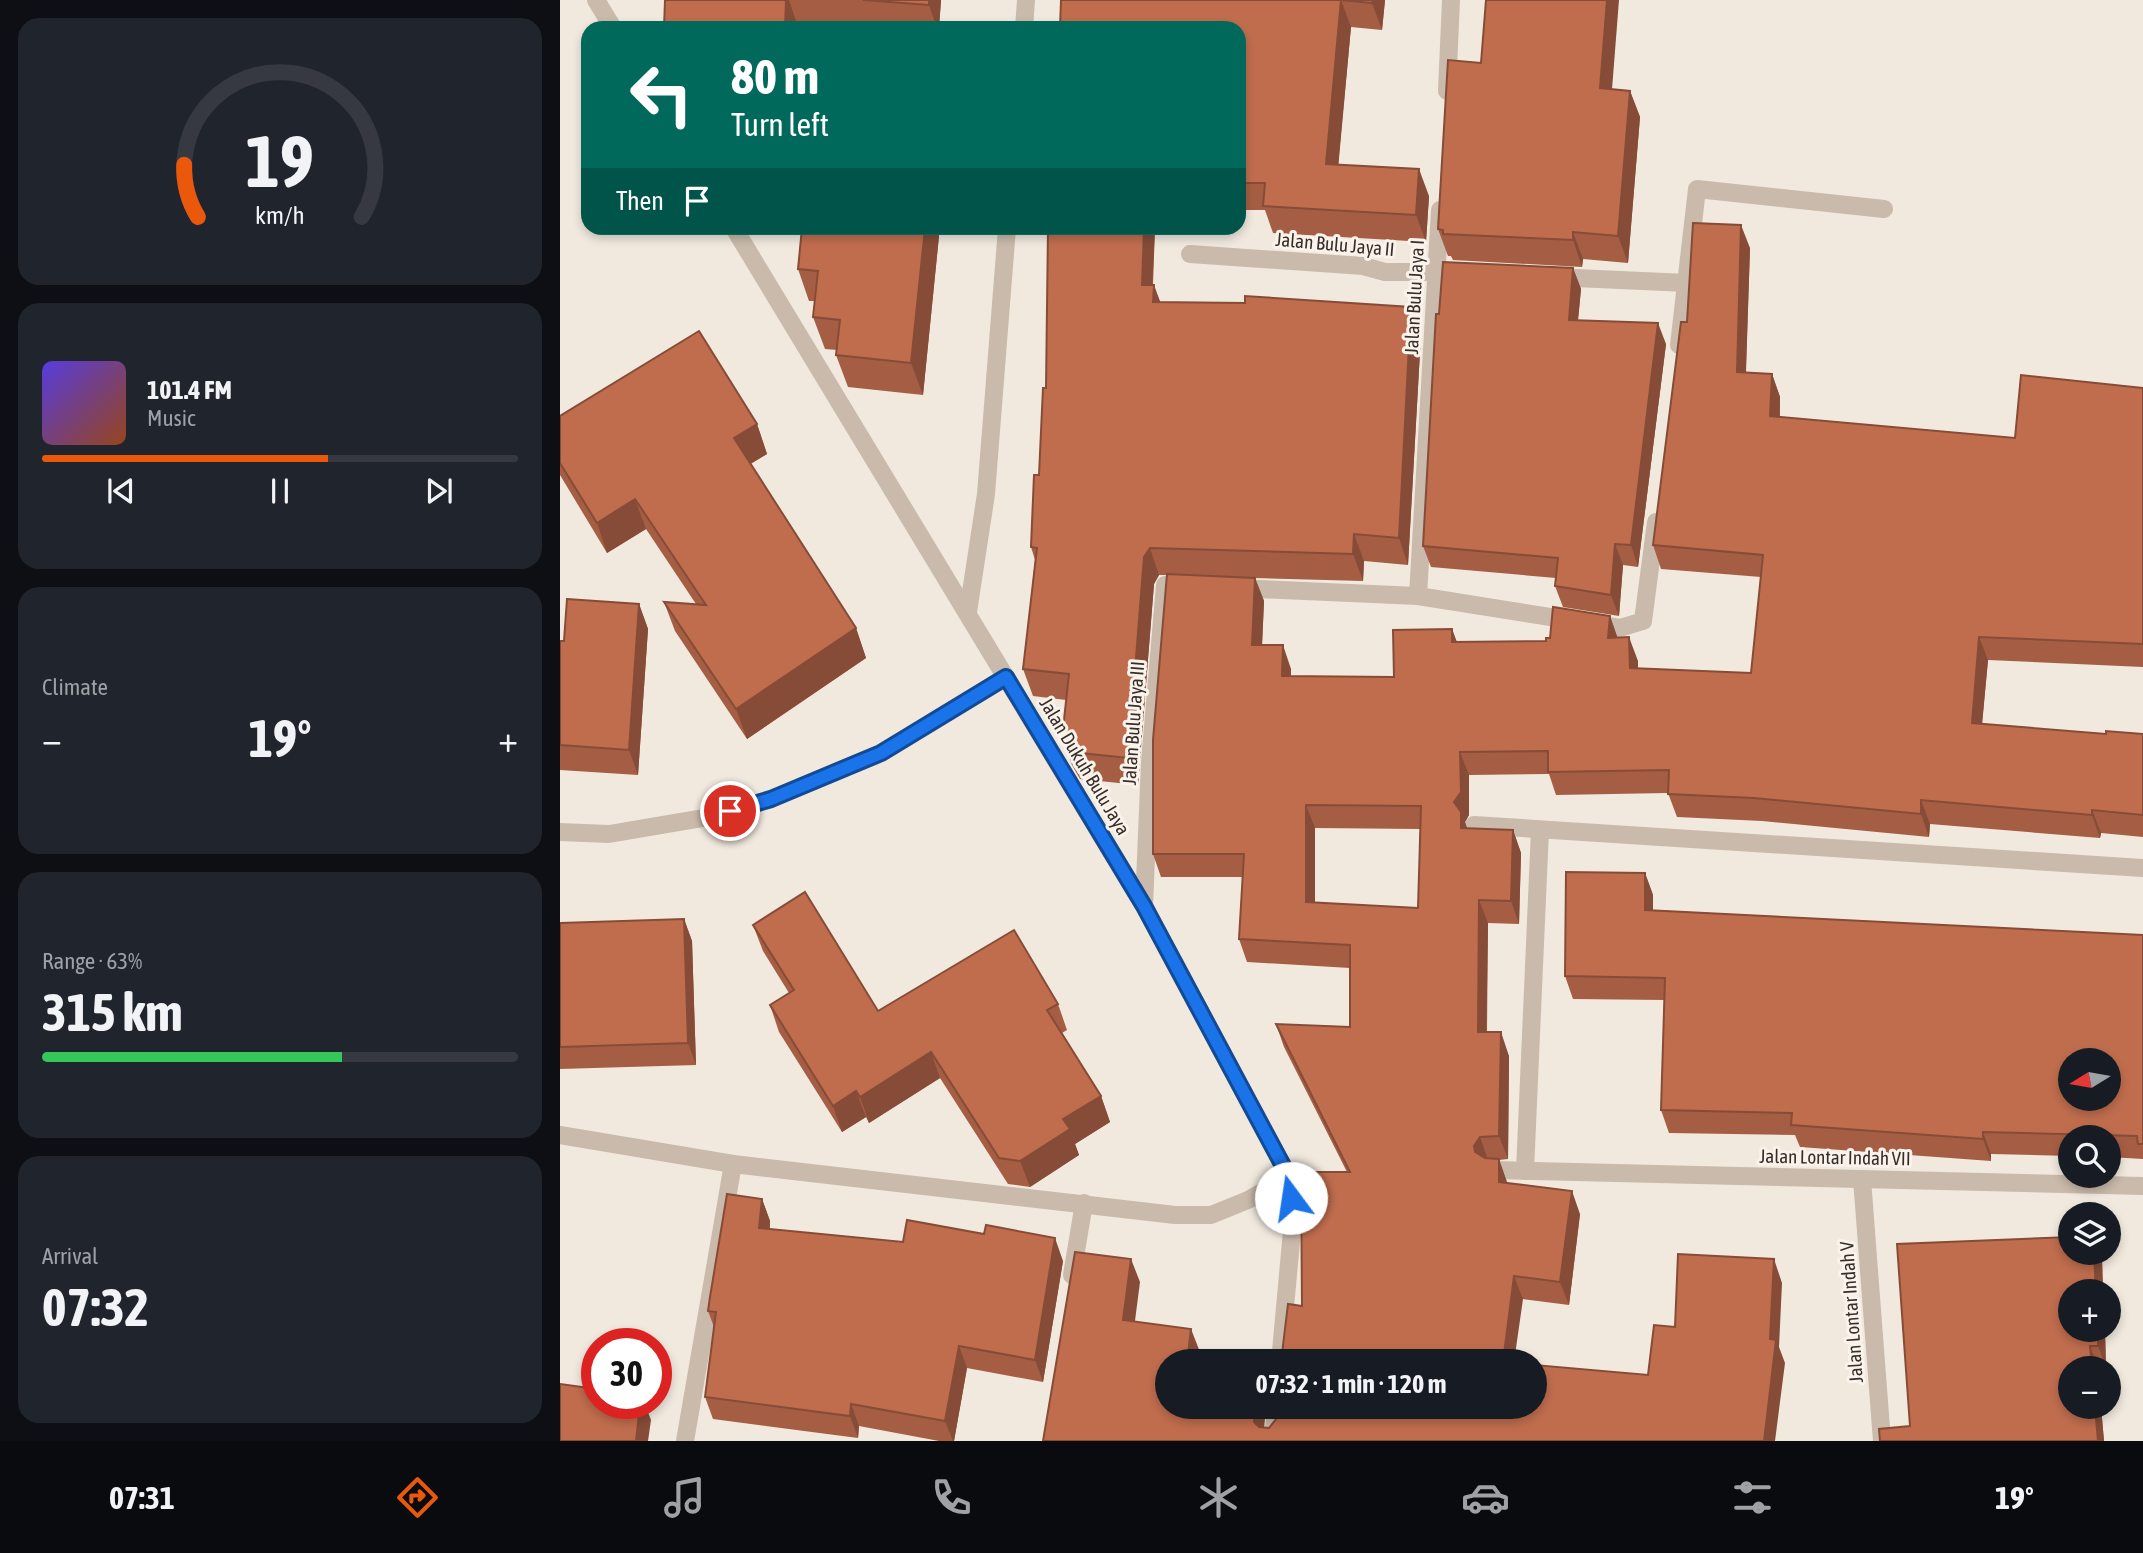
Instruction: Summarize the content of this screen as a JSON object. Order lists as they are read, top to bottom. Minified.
{"streets":{"street":["Jalan Bulu Jaya II","Jalan Bulu Jaya I","Jalan Bulu Jaya III","Jalan Dukuh Bulu Jaya","Jalan Lontar Indah VII","Jalan Lontar Indah V"]},"crossings":[["Jalan Bulu Jaya II","Jalan Bulu Jaya I"],["Jalan Bulu Jaya I","Jalan Bulu Jaya III"],["Jalan Bulu Jaya III","Jalan Dukuh Bulu Jaya"],["Jalan Lontar Indah VII","Jalan Lontar Indah V"]],"north":"left","page":{"turn":["80 m","Turn left"],"then":"Then","song":["101.4 FM","Music"],"tile":["Climate",["Range · 63%","315 km"],["Arrival","07:32"]],"heat":["−","19°","+"],"map_buttons":["+","−"],"limit":"30","trip":"07:32 · 1 min · 120 m","tabs":["07:31","19°"],"gauge":["19","km/h"]}}
